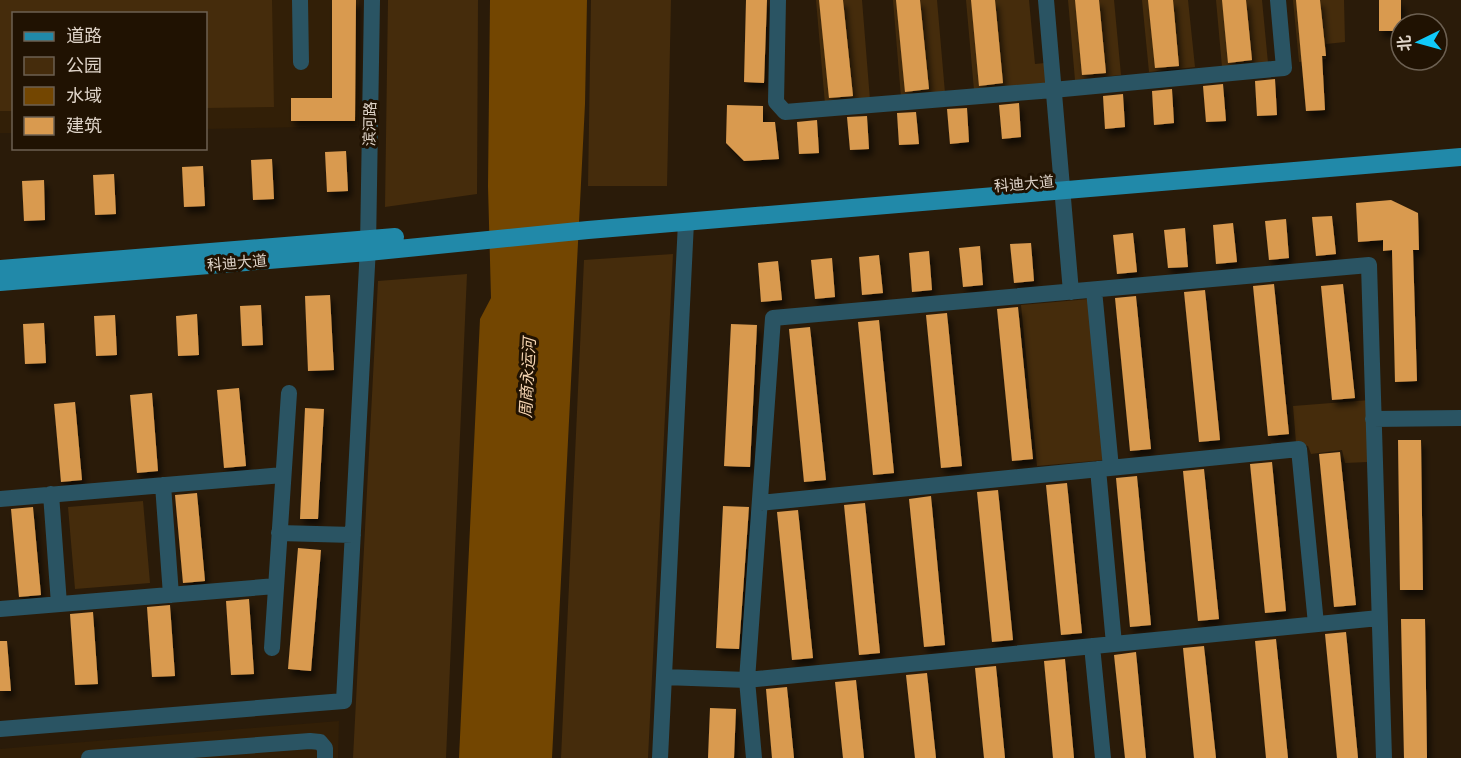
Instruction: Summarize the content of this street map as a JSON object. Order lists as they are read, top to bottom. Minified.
{"streets":{"main road":["科迪大道"],"street":["滨河路"]},"crossings":[["滨河路","科迪大道"]],"water":["周商永运河"],"legend":["道路","公园","水域","建筑"],"north":"left"}
